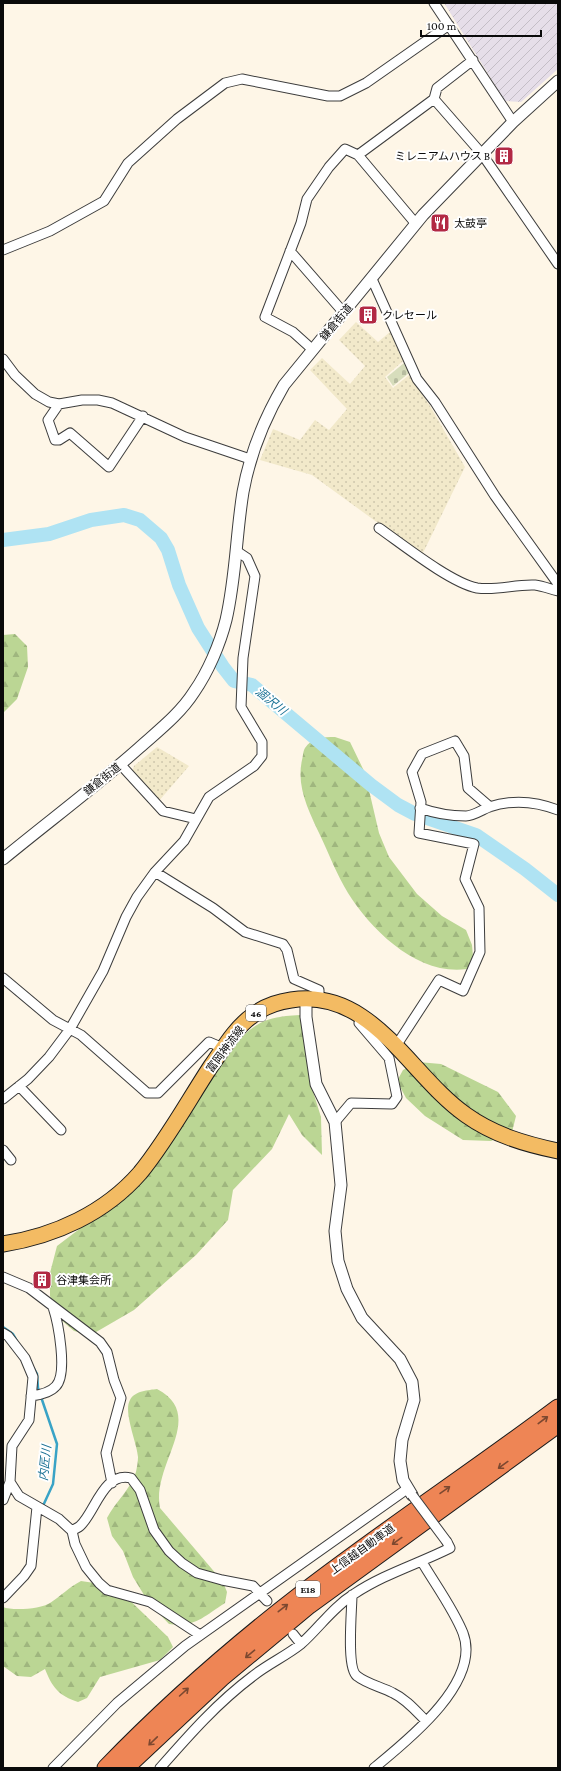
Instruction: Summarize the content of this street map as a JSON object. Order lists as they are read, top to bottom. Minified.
{"streets":{"highway":["上信越自動車道","E18"],"main road":["46","富岡神流線"],"street":["鎌倉街道"]},"water":["涸沢川","内匠川"],"places":{"building":["ミレニアムハウス B","クレセール","谷津集会所"],"restaurant":["太鼓亭"]},"scale_bar":"100 m"}
